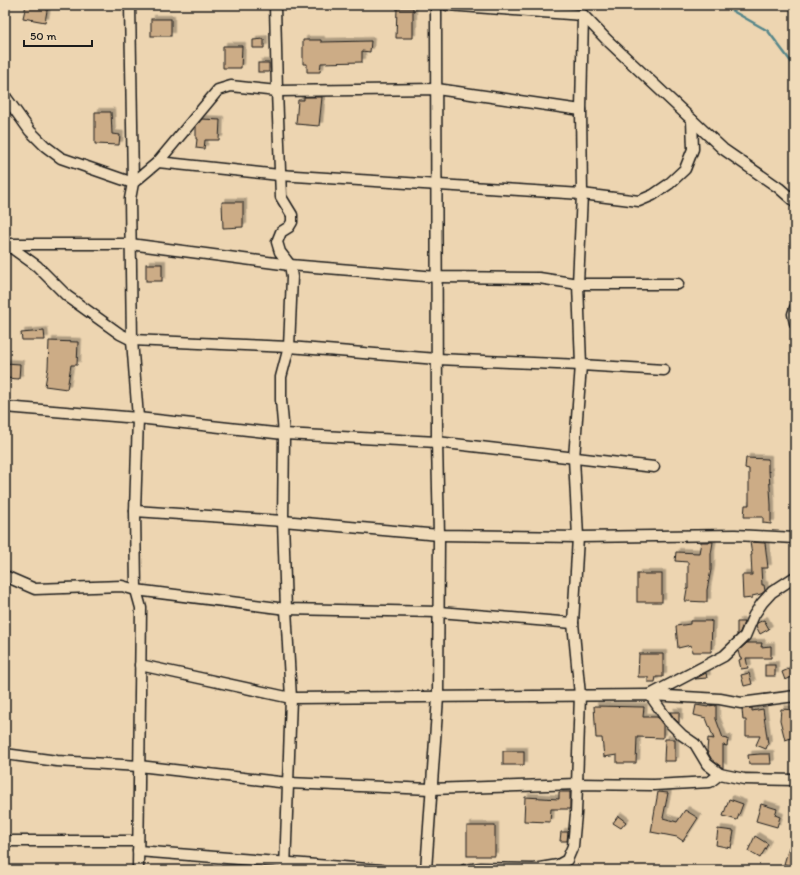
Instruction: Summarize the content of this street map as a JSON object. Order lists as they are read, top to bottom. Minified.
{"scale_bar":"50 m"}
